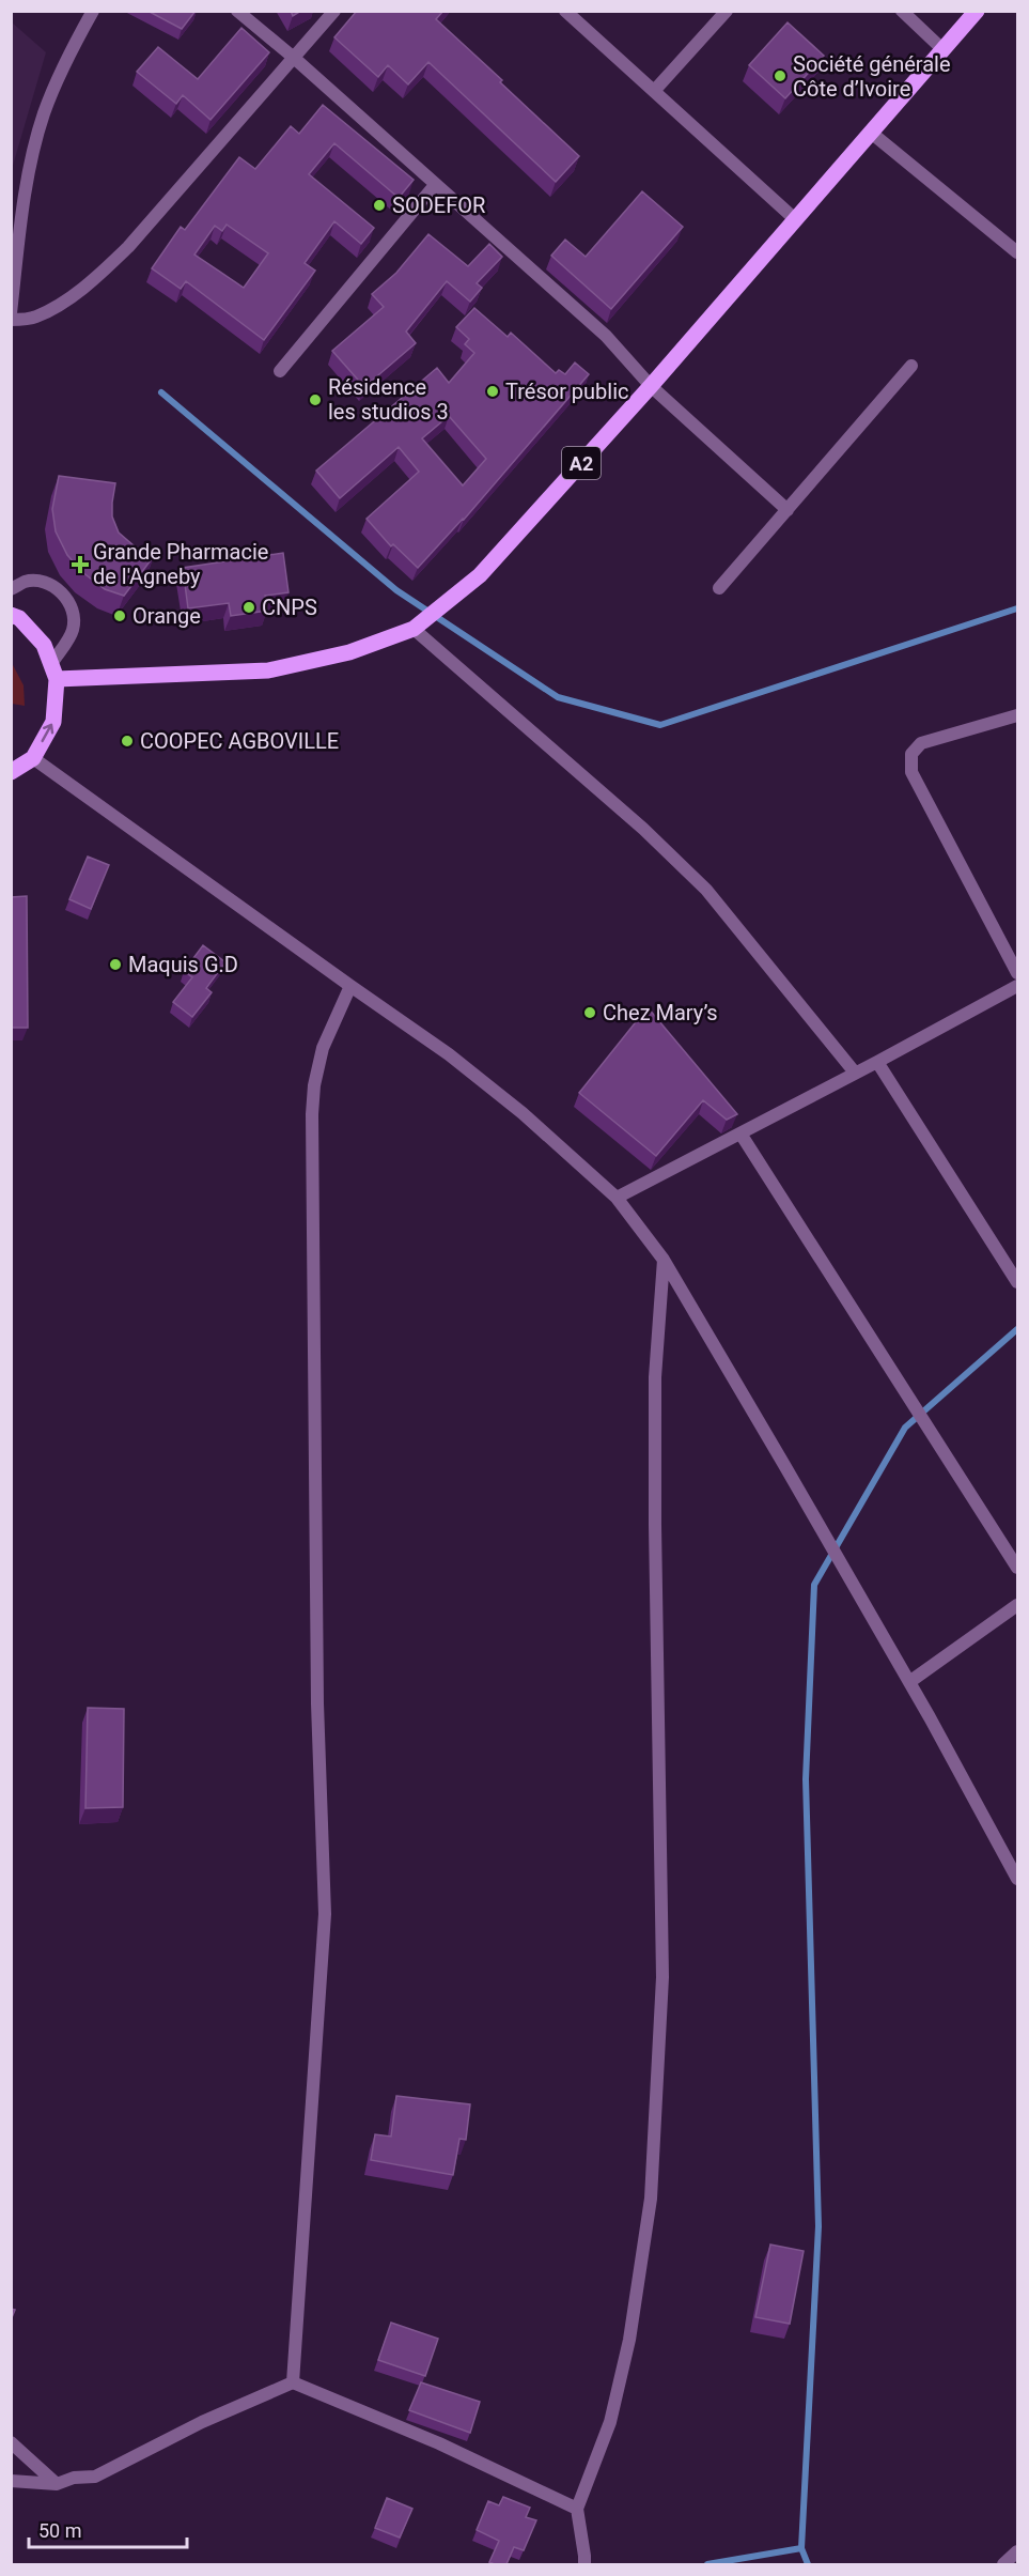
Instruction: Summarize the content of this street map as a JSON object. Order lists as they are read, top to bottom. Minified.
{"streets":{"main road":["A2"]},"places":{"other":["Société générale Côte d’Ivoire","SODEFOR","Trésor public","Résidence les studios 3","CNPS","Orange","COOPEC AGBOVILLE","Maquis G.D","Chez Mary’s"],"health":["Grande Pharmacie de l'Agneby"]},"scale_bar":"50 m"}
